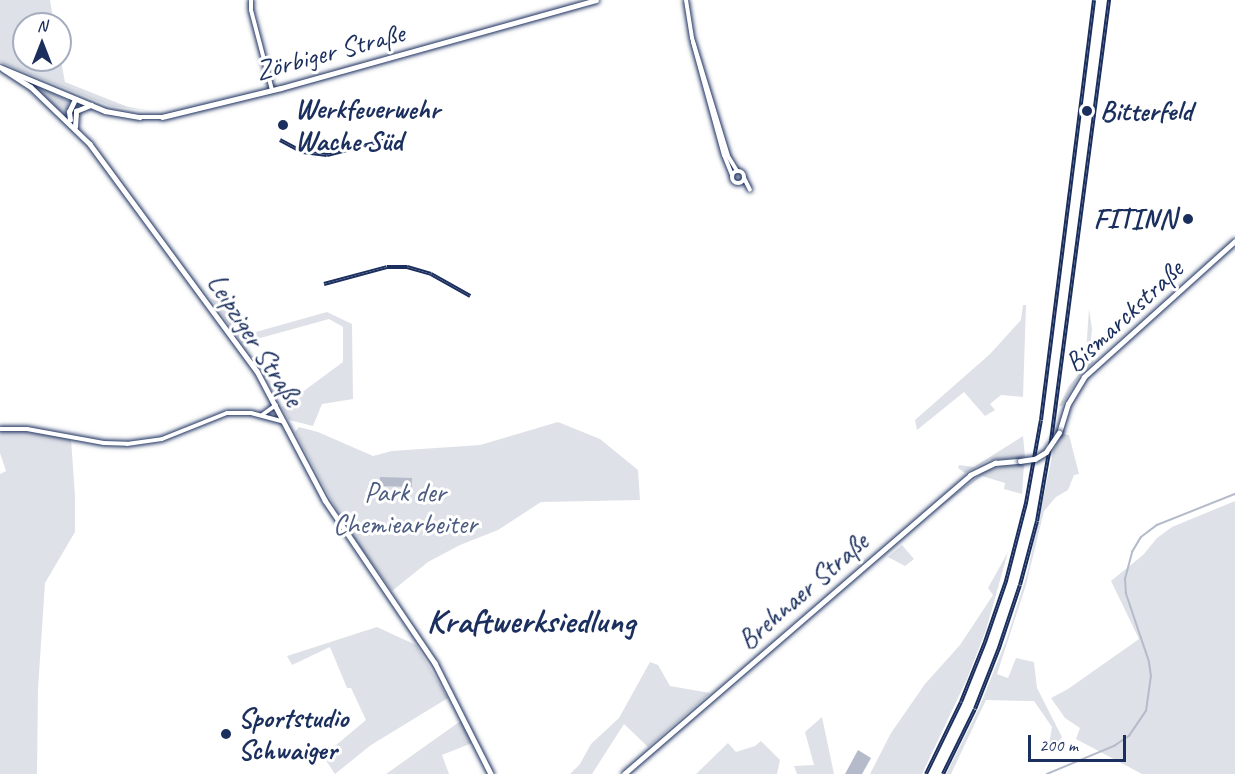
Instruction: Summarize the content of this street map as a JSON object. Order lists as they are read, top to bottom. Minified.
{"streets":{"main road":["Zörbiger Straße","Bismarckstraße","Leipziger Straße","Brehnaer Straße"]},"crossings":[["Zörbiger Straße","Leipziger Straße"],["Bismarckstraße","Brehnaer Straße"]],"districts":["Kraftwerksiedlung"],"parks":["Park der Chemiearbeiter"],"places":["Bitterfeld","Werkfeuerwehr Wache Süd","FITINN","Sportstudio Schwaiger"],"scale_bar":"200 m","north":"top"}
